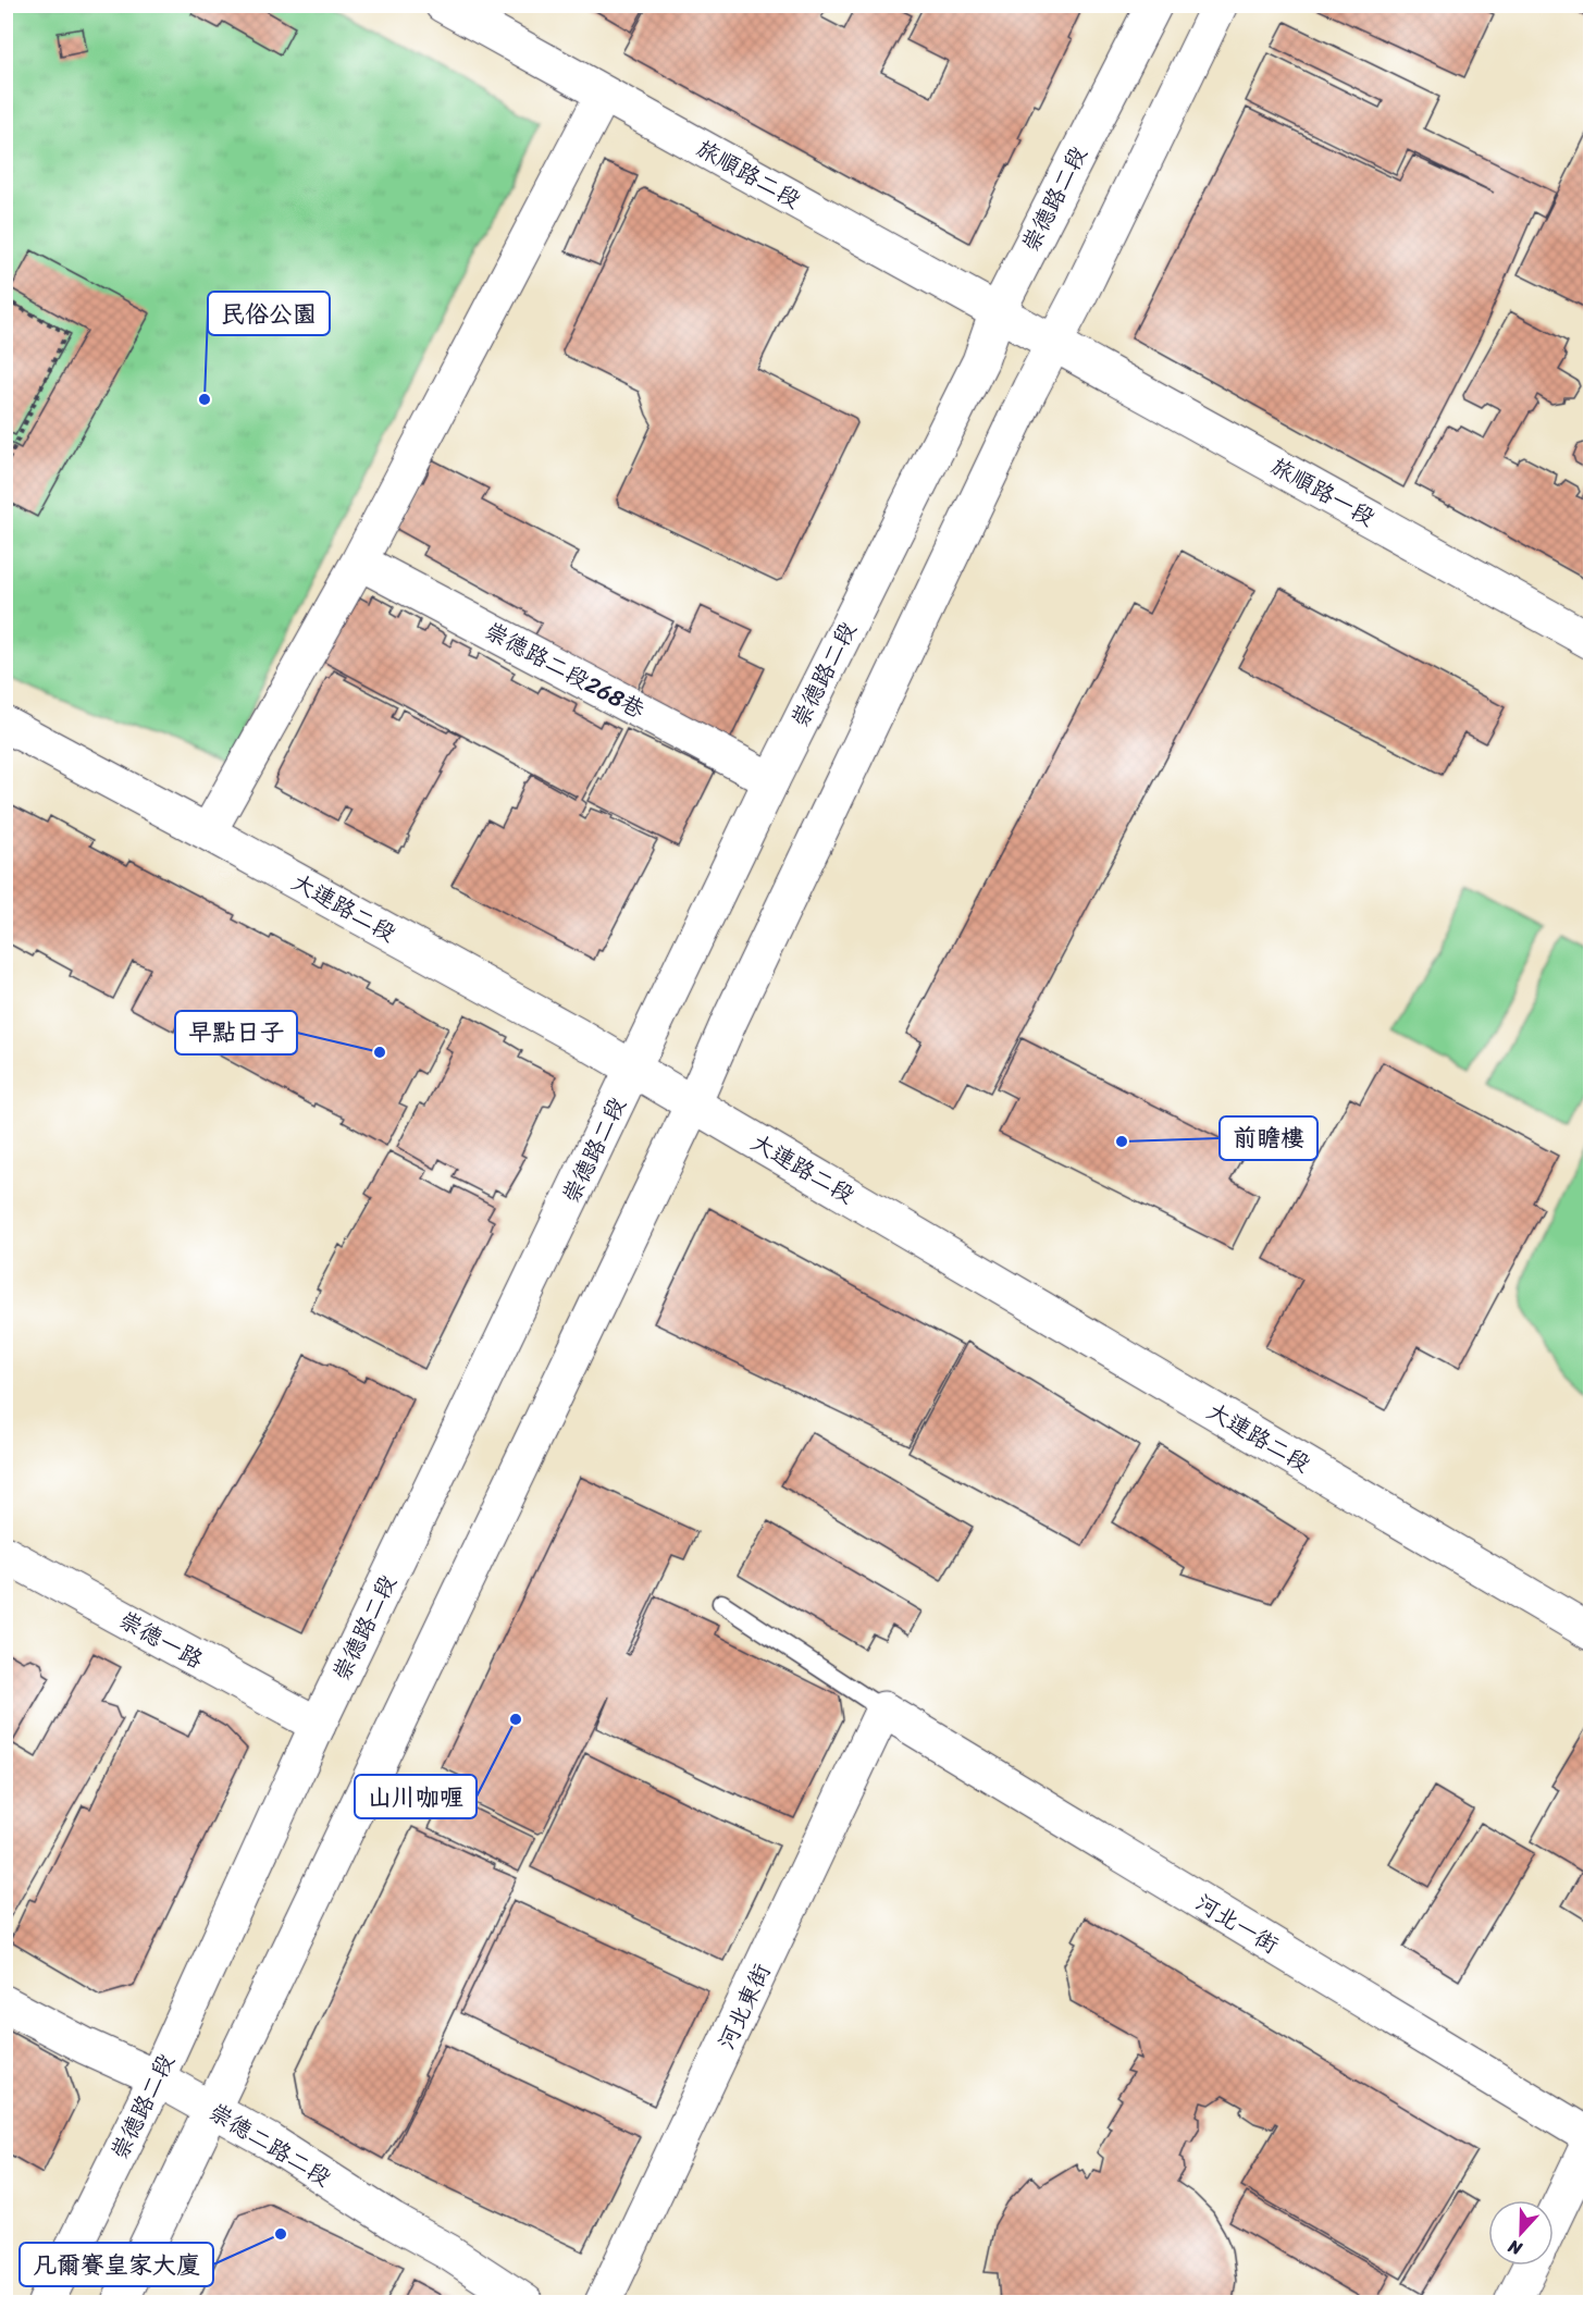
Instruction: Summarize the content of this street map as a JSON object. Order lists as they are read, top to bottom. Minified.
{"streets":{"street":["旅順路二段","崇德路二段","旅順路一段","崇德路二段268巷","大連路二段","崇德一路","河北一街","河北東街","崇德二路二段"]},"crossings":[["旅順路二段","崇德路二段"],["旅順路二段","旅順路一段"],["崇德路二段","崇德路二段268巷"],["崇德路二段","大連路二段"],["崇德路二段","崇德一路"],["崇德路二段","崇德二路二段"],["河北一街","河北東街"]],"places":["民俗公園","早點日子","前瞻樓","山川咖喱","凡爾賽皇家大廈"],"north":"bottom"}
